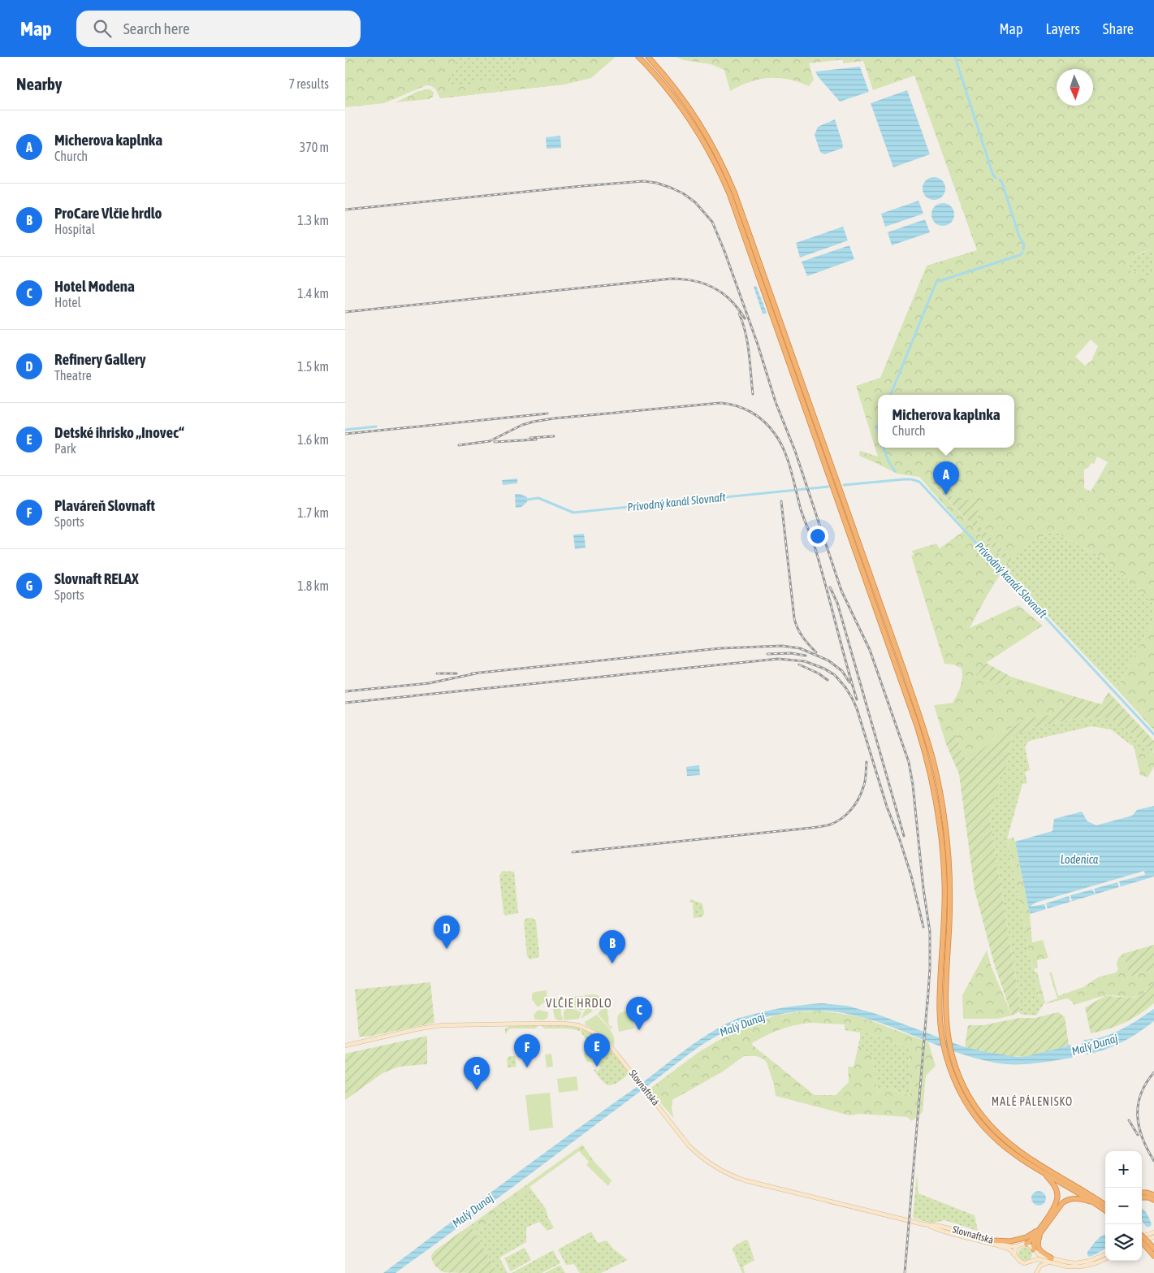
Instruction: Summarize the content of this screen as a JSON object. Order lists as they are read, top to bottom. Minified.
{"streets":{"main road":["Slovnaftská"]},"districts":["VLČIE HRDLO","MALÉ PÁLENISKO"],"water":["Prívodný kanál Slovnaft","Lodenica","Malý Dunaj"],"north":"bottom","page":{"header":"Map","search":"Search here","nav":["Map","Layers","Share"],"heading":["Nearby","7 results"],"list":[{"mark":"A","name":"Micherova kaplnka","note":"Church","value":"370 m"},{"mark":"B","name":"ProCare Vlčie hrdlo","note":"Hospital","value":"1.3 km"},{"mark":"C","name":"Hotel Modena","note":"Hotel","value":"1.4 km"},{"mark":"D","name":"Refinery Gallery","note":"Theatre","value":"1.5 km"},{"mark":"E","name":"Detské ihrisko „Inovec“","note":"Park","value":"1.6 km"},{"mark":"F","name":"Plaváreň Slovnaft","note":"Sports","value":"1.7 km"},{"mark":"G","name":"Slovnaft RELAX","note":"Sports","value":"1.8 km"}],"popup":["Micherova kaplnka","Church"],"pins":["A","D","B","C","E","F","G"],"map_buttons":["+","−"]}}
